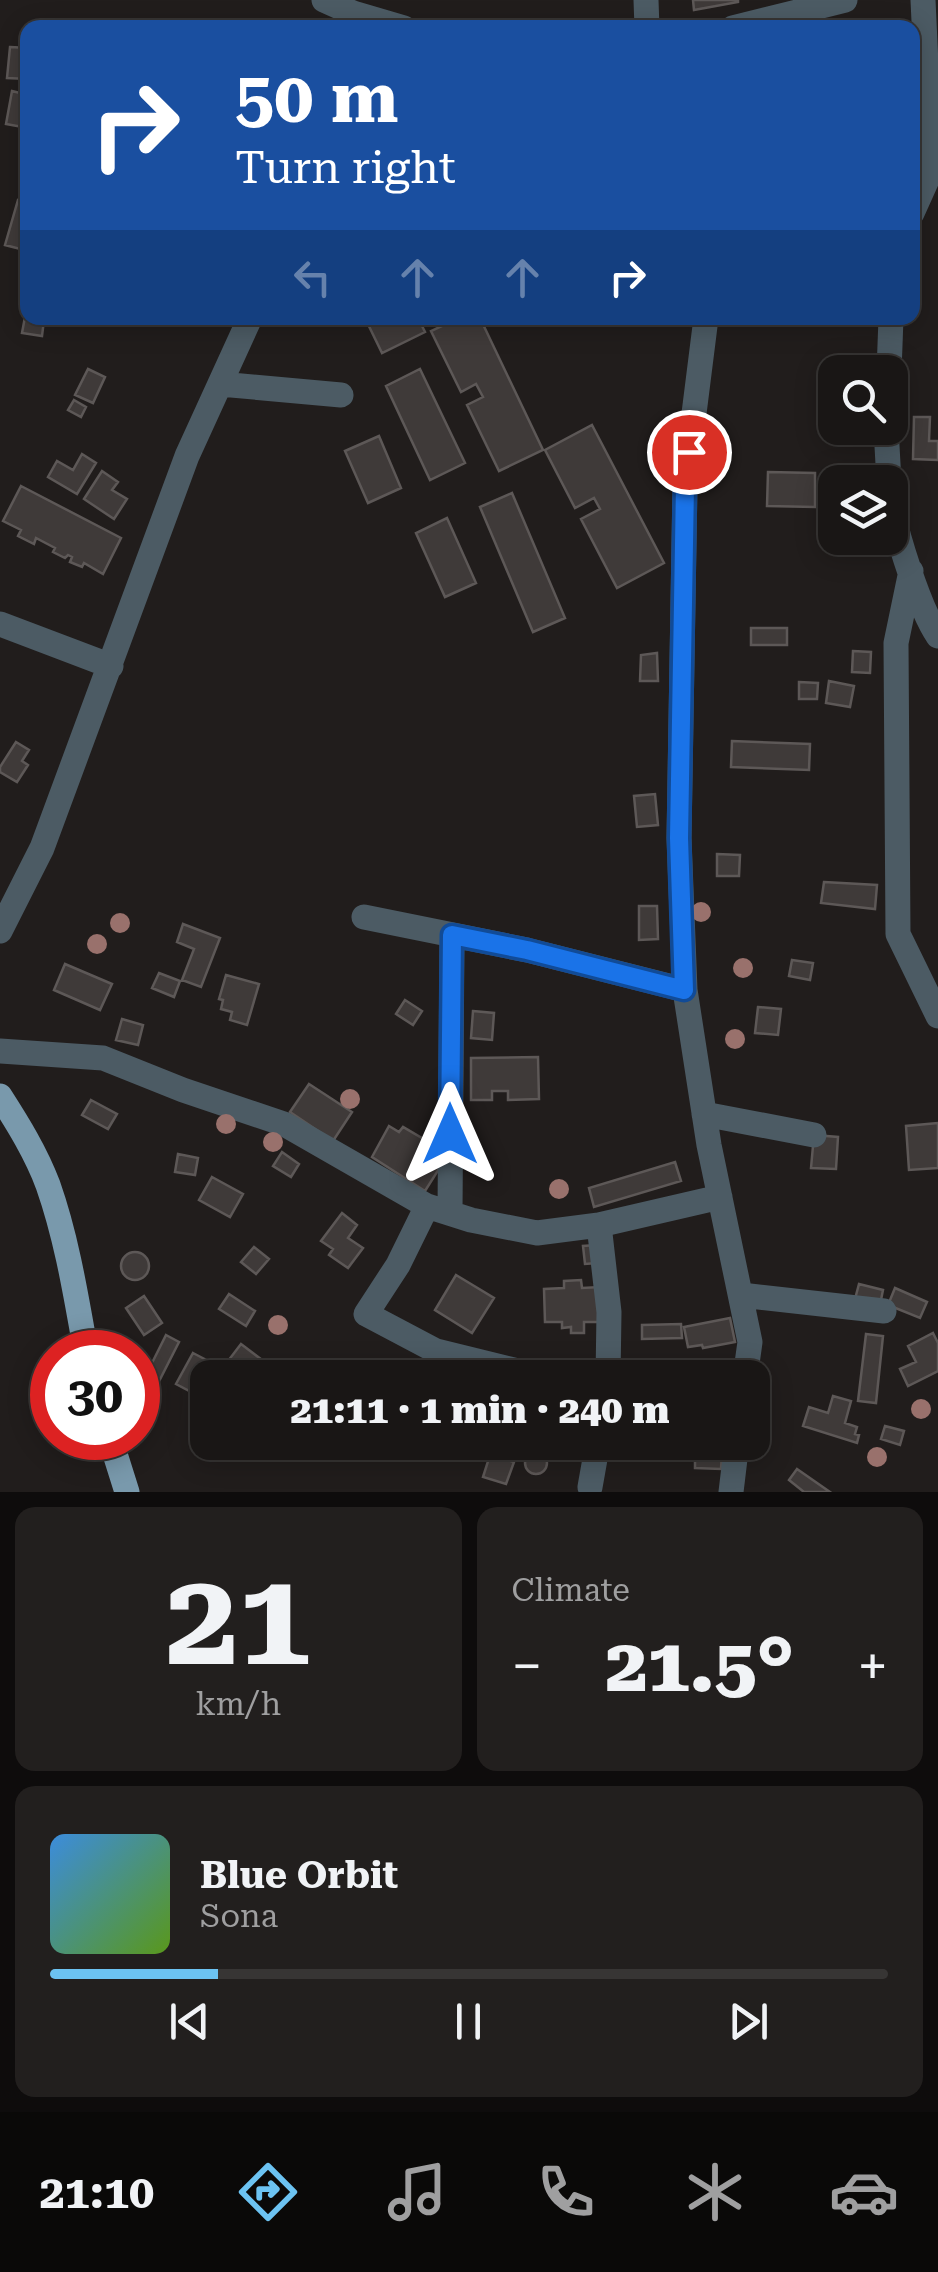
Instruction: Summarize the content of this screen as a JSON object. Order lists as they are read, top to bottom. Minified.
{"page":{"turn":["50 m","Turn right"],"limit":"30","trip":"21:11 · 1 min · 240 m","tile":[["21","km/h"],"Climate"],"heat":["−","21.5°","+"],"song":["Blue Orbit","Sona"],"tabs":"21:10"}}
